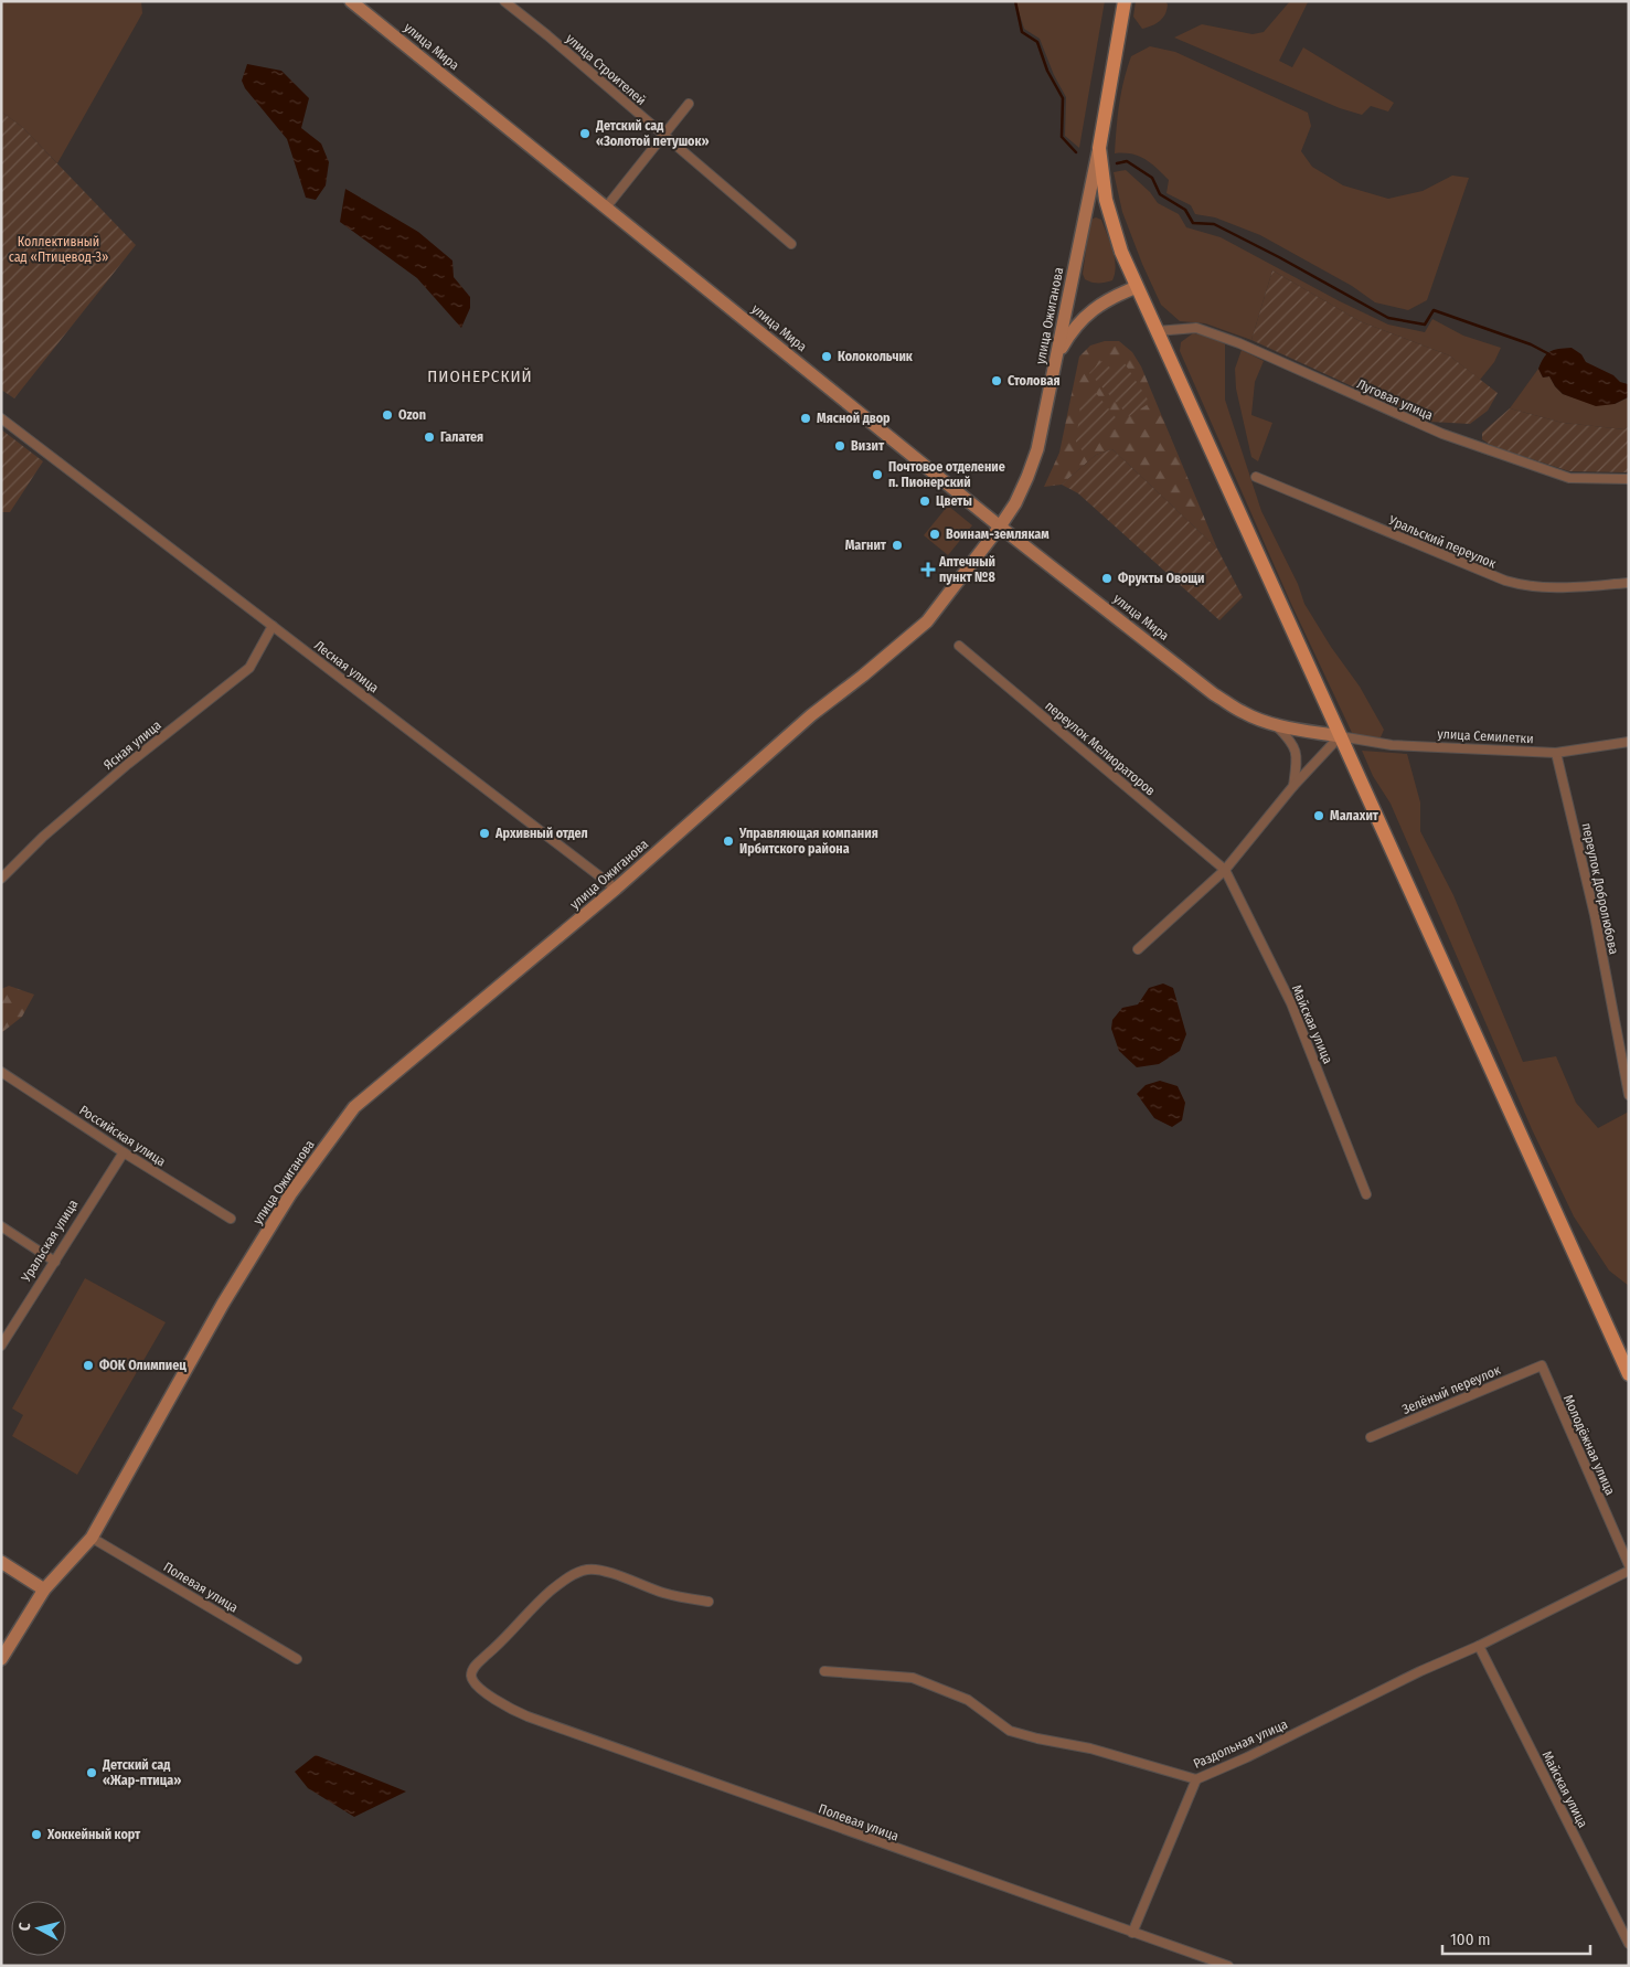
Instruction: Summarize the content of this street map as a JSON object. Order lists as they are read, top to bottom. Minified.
{"streets":{"street":["улица Мира","улица Строителей","улица Ожиганова","Луговая улица","Уральский переулок","Лесная улица","улица Семилетки","Ясная улица","переулок Мелиораторов","переулок Добролюбова","Майская улица","Российская улица","Уральская улица","Зелёный переулок","Молодёжная улица","Полевая улица","Раздольная улица"]},"crossings":[["улица Мира","улица Ожиганова"],["улица Мира","улица Семилетки"],["улица Ожиганова","Лесная улица"],["улица Ожиганова","Полевая улица"],["Лесная улица","Ясная улица"],["улица Семилетки","переулок Добролюбова"],["переулок Мелиораторов","Майская улица"],["Майская улица","Раздольная улица"],["Российская улица","Уральская улица"],["Зелёный переулок","Молодёжная улица"]],"districts":["ПИОНЕРСКИЙ"],"parks":["Коллективный сад «Птицевод-3»"],"places":{"other":["Детский сад «Золотой петушок»","Колокольчик","Столовая","Ozon","Мясной двор","Галатея","Визит","Почтовое отделение п. Пионерский","Цветы","Воинам-землякам","Магнит","Фрукты Овощи","Малахит","Архивный отдел","Управляющая компания Ирбитского района","ФОК Олимпиец","Детский сад «Жар-птица»","Хоккейный корт"],"health":["Аптечный пункт №8"]},"scale_bar":"100 m","north":"left"}
